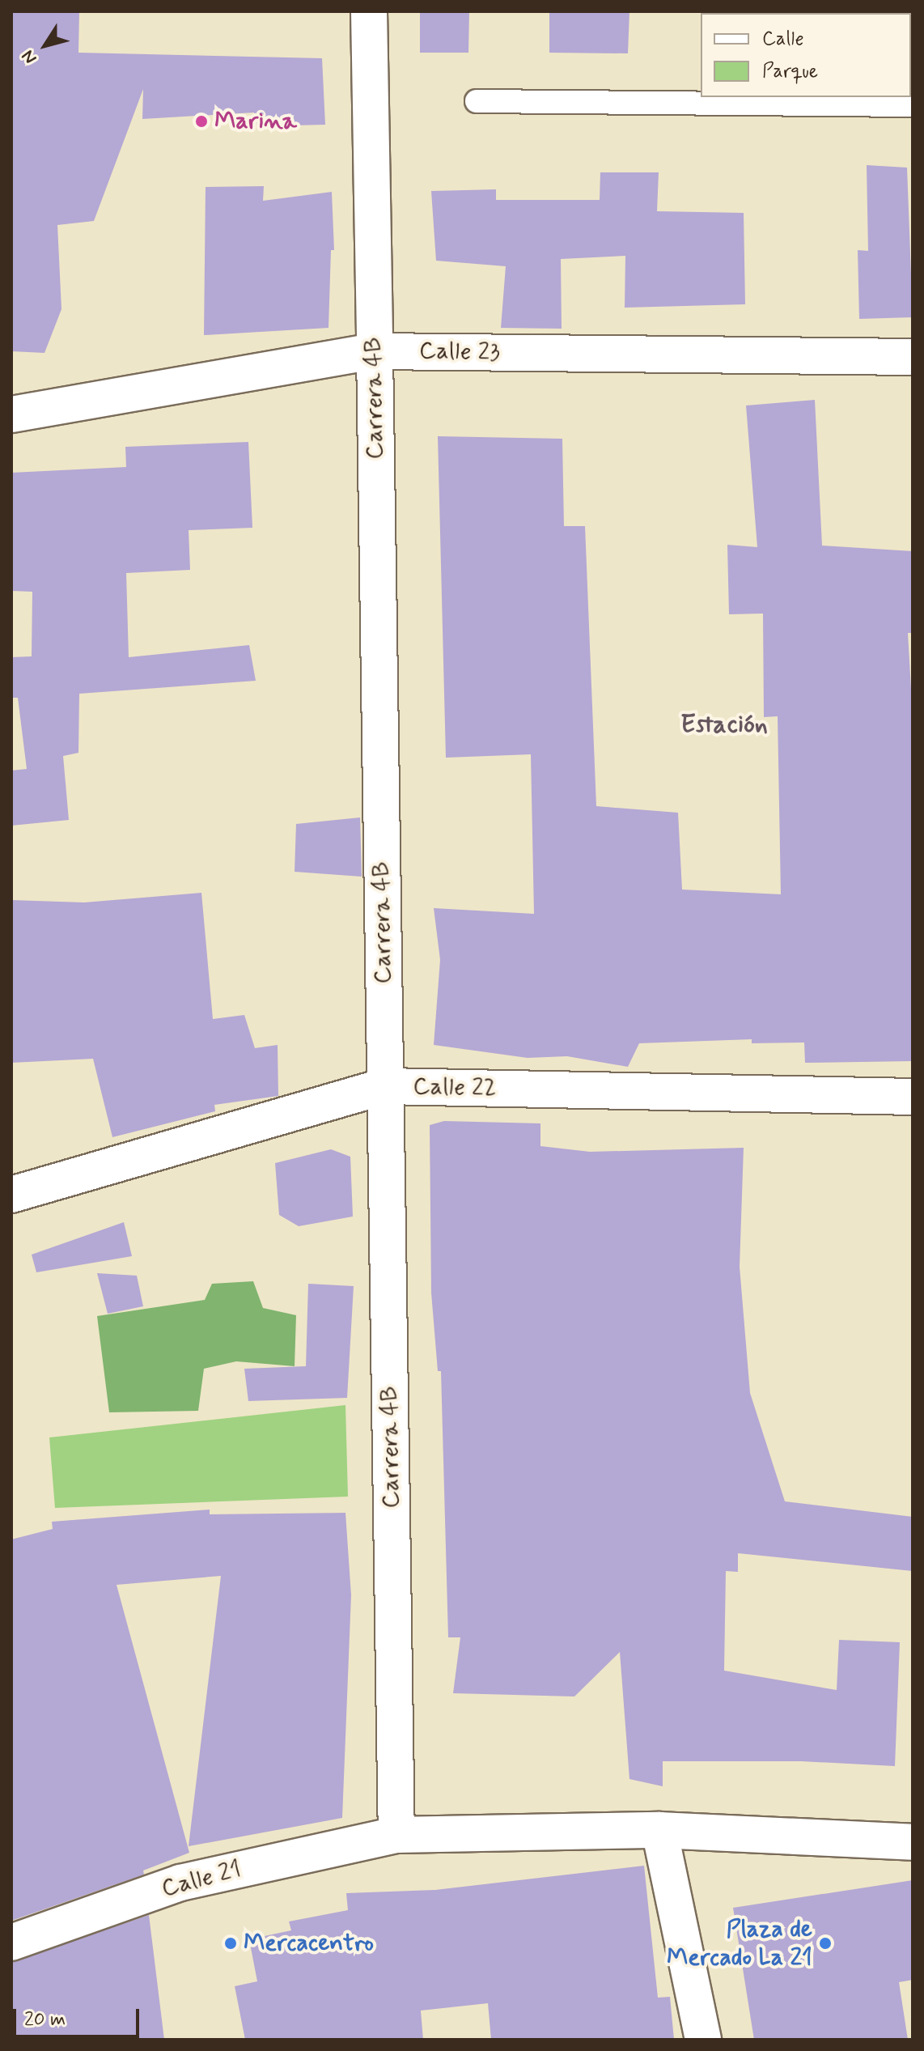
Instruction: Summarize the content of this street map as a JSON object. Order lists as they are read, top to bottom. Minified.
{"streets":{"street":["Calle 23","Carrera 4B","Calle 22","Calle 21"]},"crossings":[["Calle 23","Carrera 4B"],["Carrera 4B","Calle 22"],["Carrera 4B","Calle 21"]],"districts":["Estación"],"places":["Marina","Mercacentro","Plaza de Mercado La 21"],"legend":["Calle","Parque"],"scale_bar":"20 m","north":"bottom left"}
